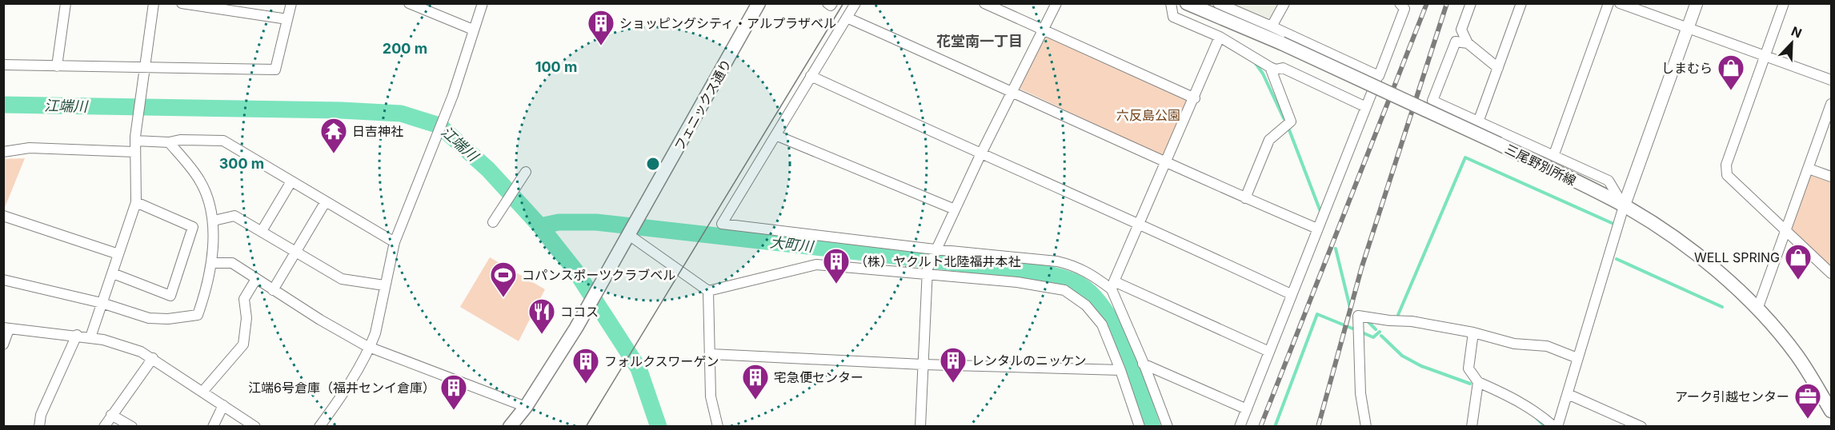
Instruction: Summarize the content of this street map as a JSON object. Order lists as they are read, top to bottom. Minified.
{"streets":{"main road":["フェニックス通り","三尾野別所線"]},"districts":["花堂南一丁目"],"water":["江端川","大町川"],"parks":["六反島公園"],"places":{"building":["ショッピングシティ・アルプラザベル","（株）ヤクルト北陸福井本社","レンタルのニッケン","フォルクスワーゲン","宅急便センター","江端6号倉庫（福井センイ倉庫）"],"shop":["しまむら","WELL SPRING"],"temple":["日吉神社"],"sports":["コパンスポーツクラブベル"],"restaurant":["ココス"],"office":["アーク引越センター"]},"north":"top right","rings":["200 m","100 m","300 m"]}
